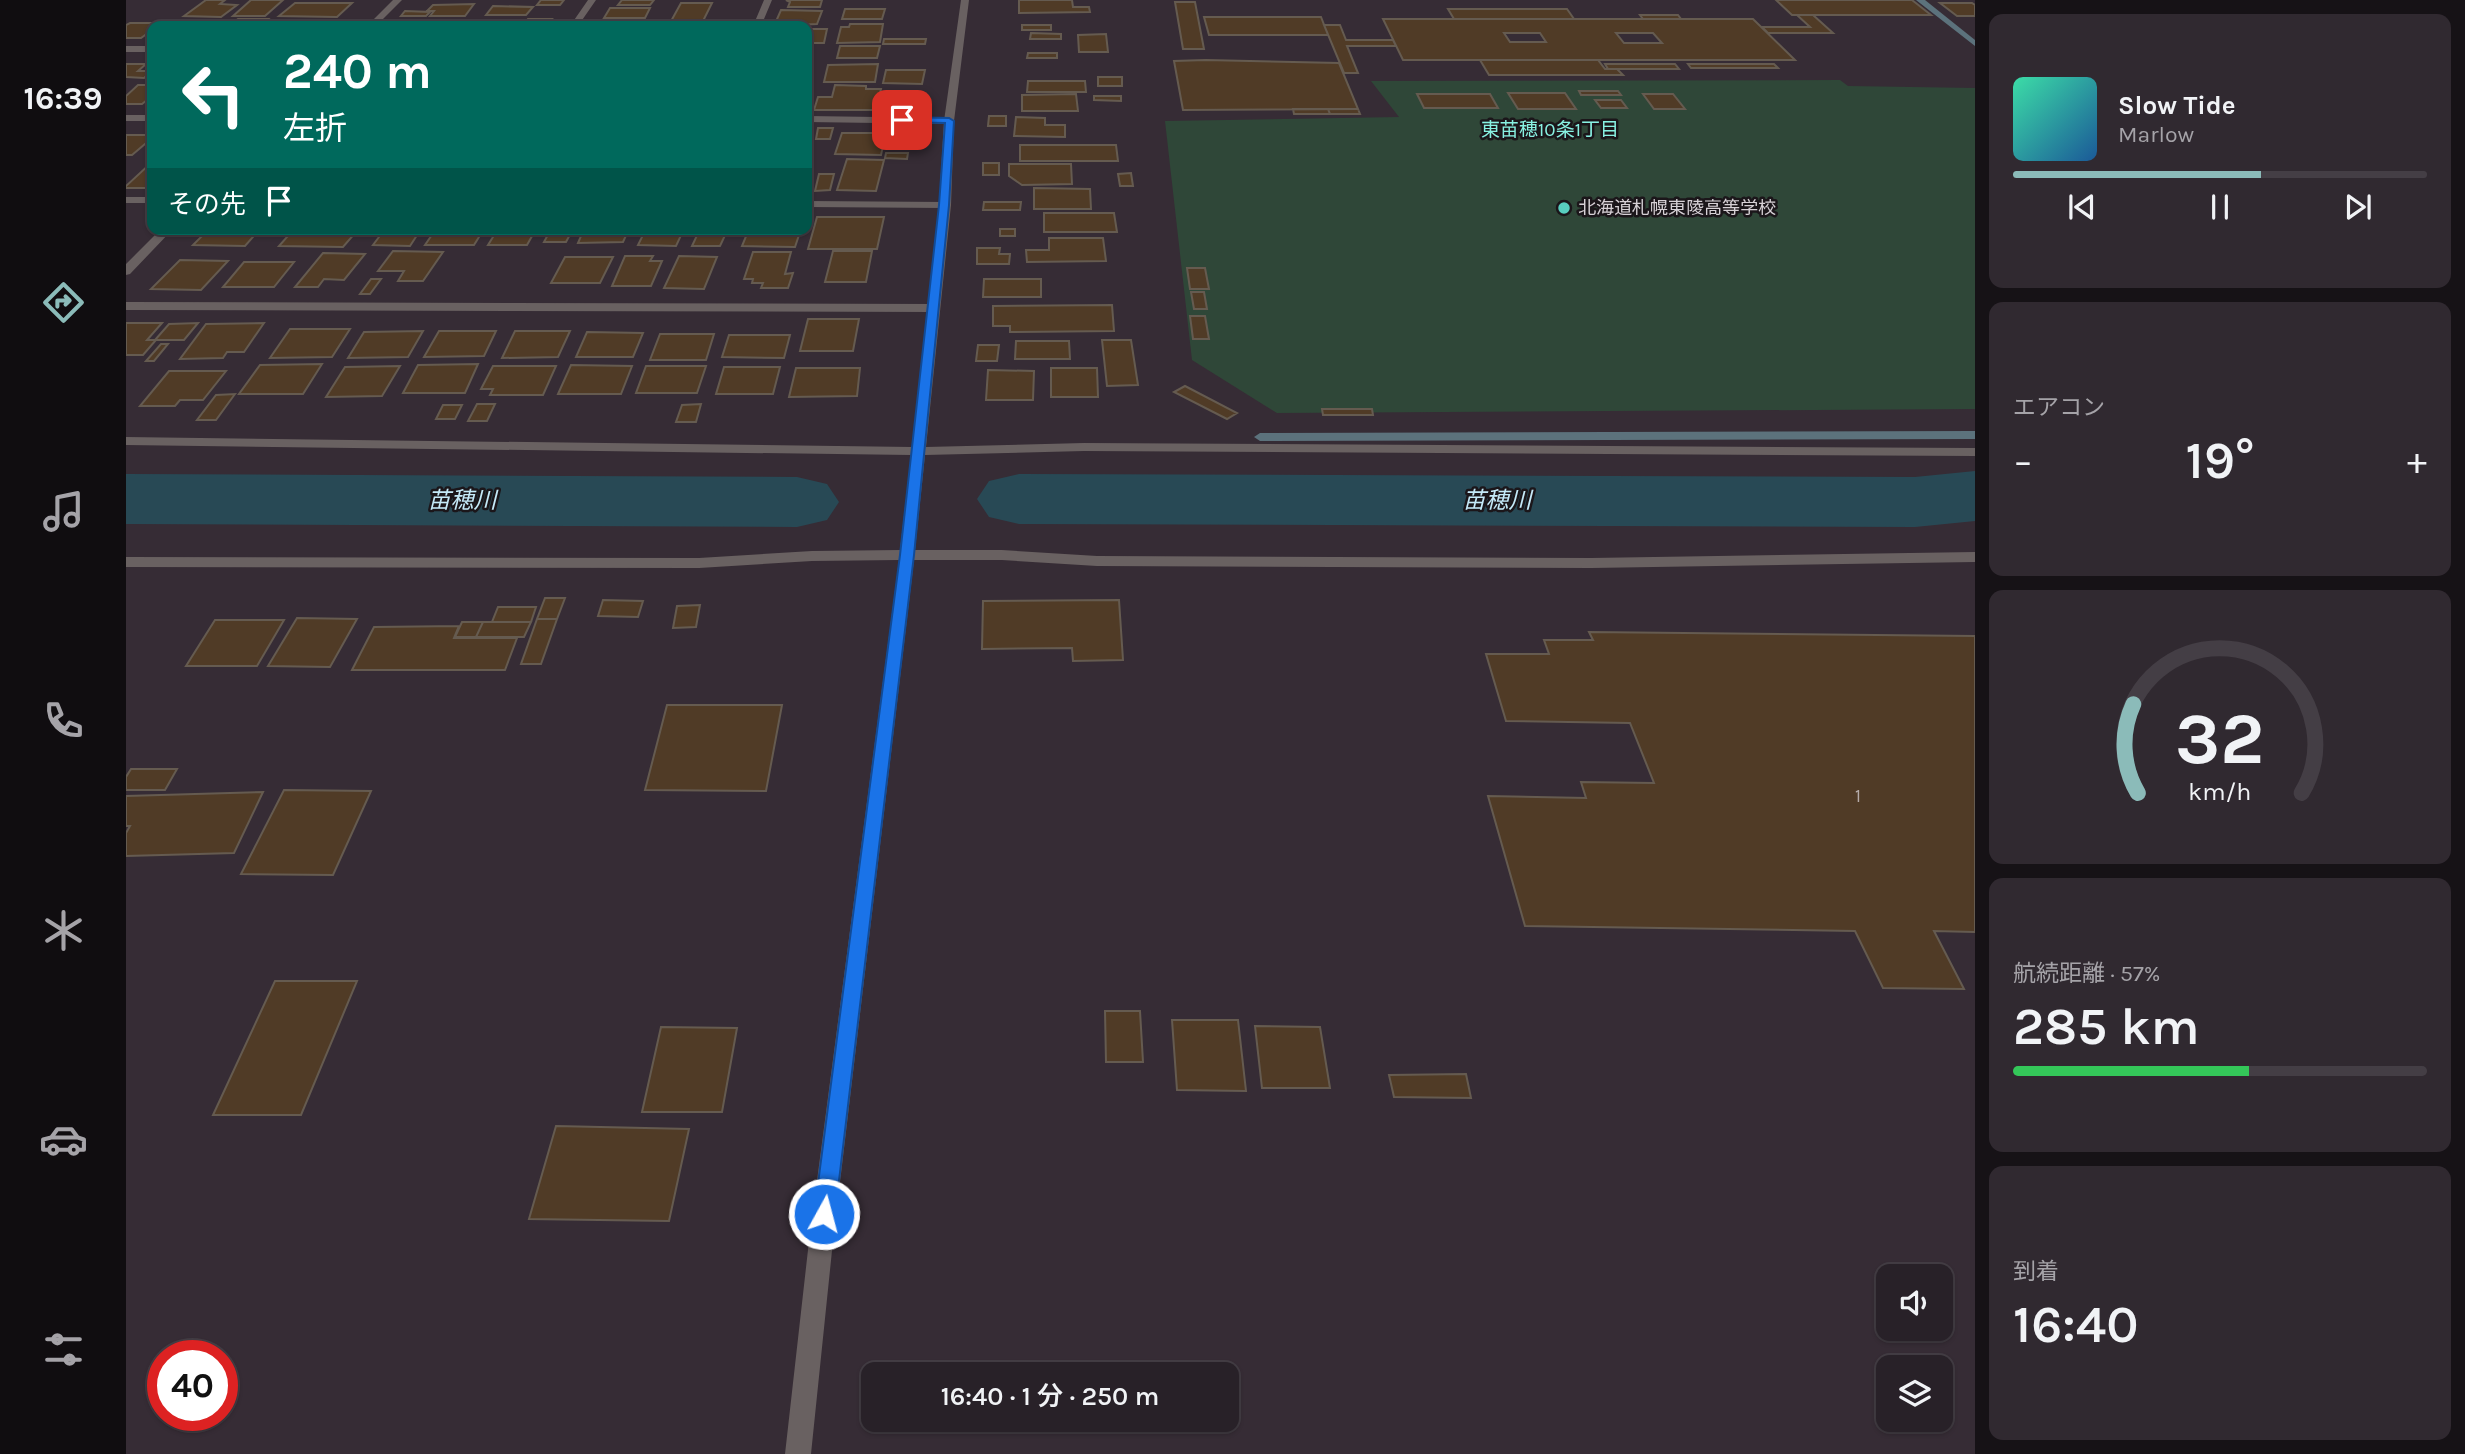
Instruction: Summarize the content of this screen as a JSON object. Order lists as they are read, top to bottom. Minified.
{"districts":["東苗穂10条1丁目"],"water":["苗穂川"],"places":["北海道札幌東陵高等学校"],"house_numbers":["1"],"page":{"tabs":"16:39","turn":["240 m","左折"],"song":["Slow Tide","Marlow"],"then":"その先","tile":["エアコン",["航続距離 · 57%","285 km"],["到着","16:40"]],"heat":["−","19°","+"],"limit":"40","trip":"16:40 · 1 分 · 250 m","gauge":["32","km/h"]}}
